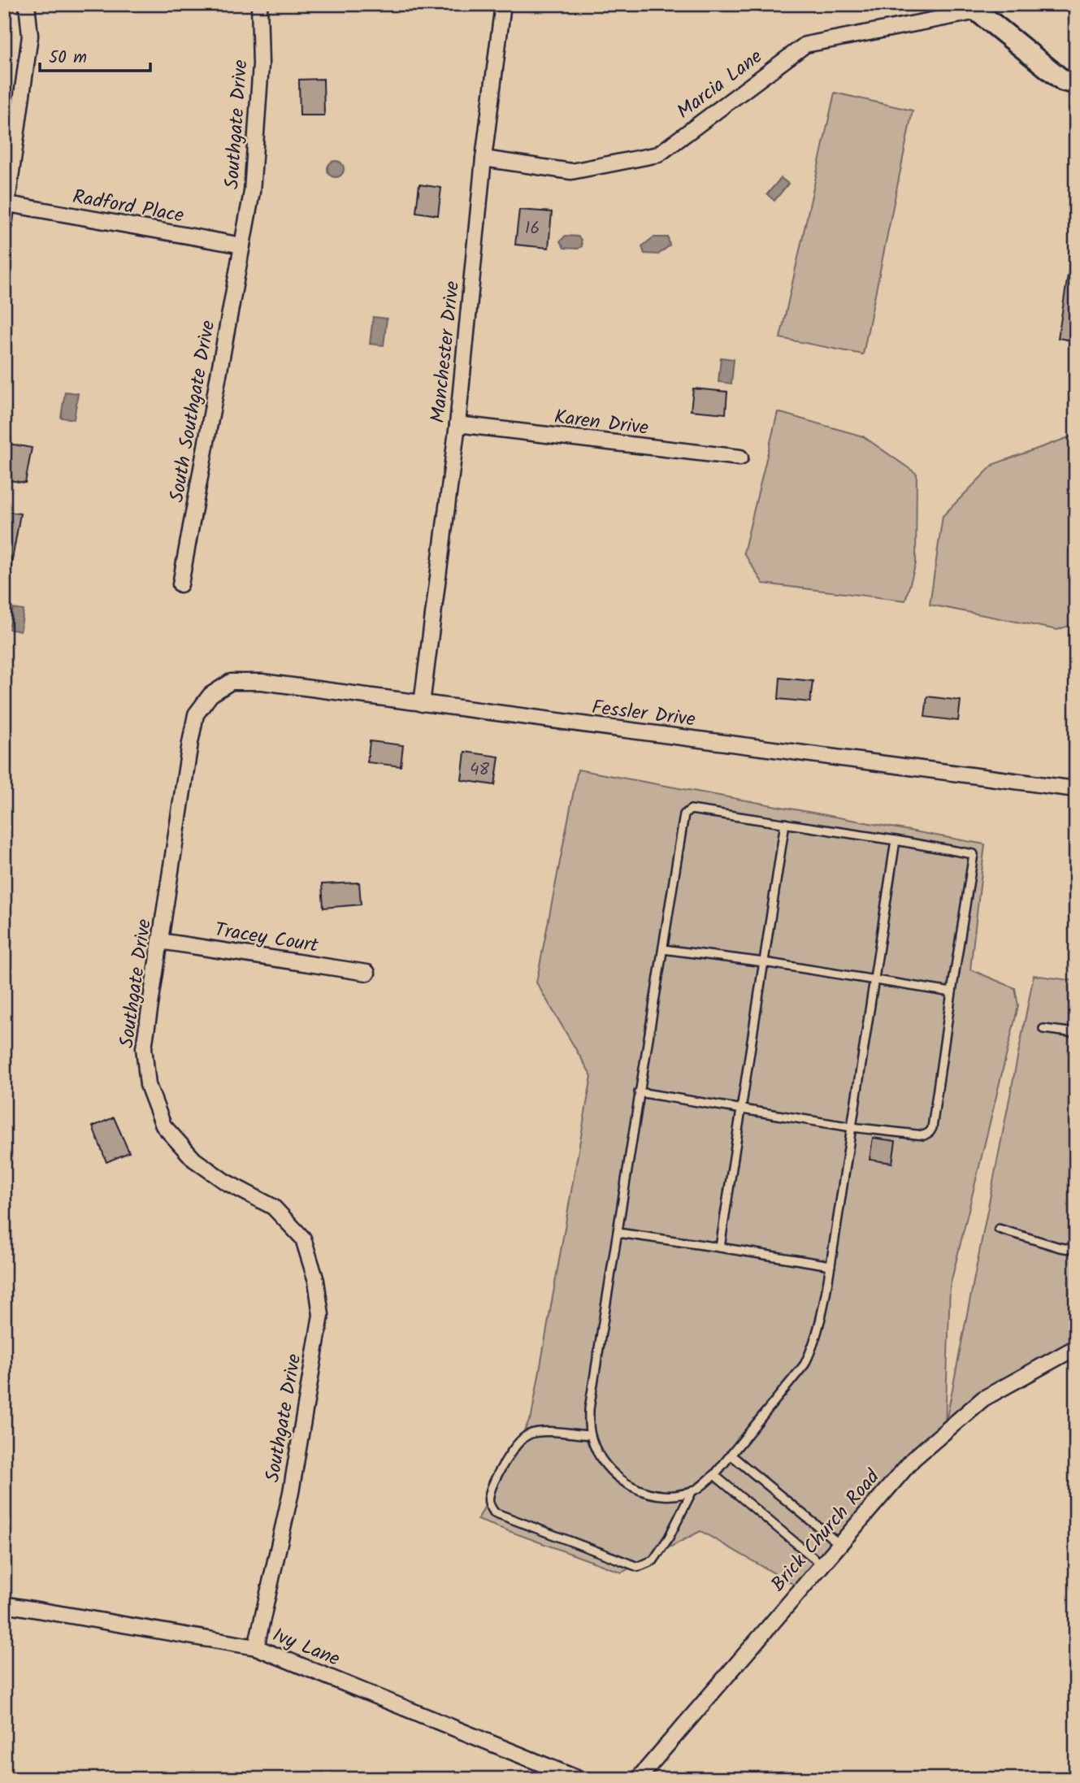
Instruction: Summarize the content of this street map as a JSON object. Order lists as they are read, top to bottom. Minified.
{"streets":{"street":["Marcia Lane","Southgate Drive","Radford Place","Manchester Drive","South Southgate Drive","Karen Drive","Fessler Drive","Tracey Court","Brick Church Road","Ivy Lane"]},"crossings":[["Marcia Lane","Manchester Drive"],["Southgate Drive","Radford Place"],["Southgate Drive","South Southgate Drive"],["Southgate Drive","Fessler Drive"],["Southgate Drive","Tracey Court"],["Southgate Drive","Ivy Lane"],["Radford Place","South Southgate Drive"],["Manchester Drive","Karen Drive"],["Manchester Drive","Fessler Drive"]],"house_numbers":["16","48"],"scale_bar":"50 m"}
